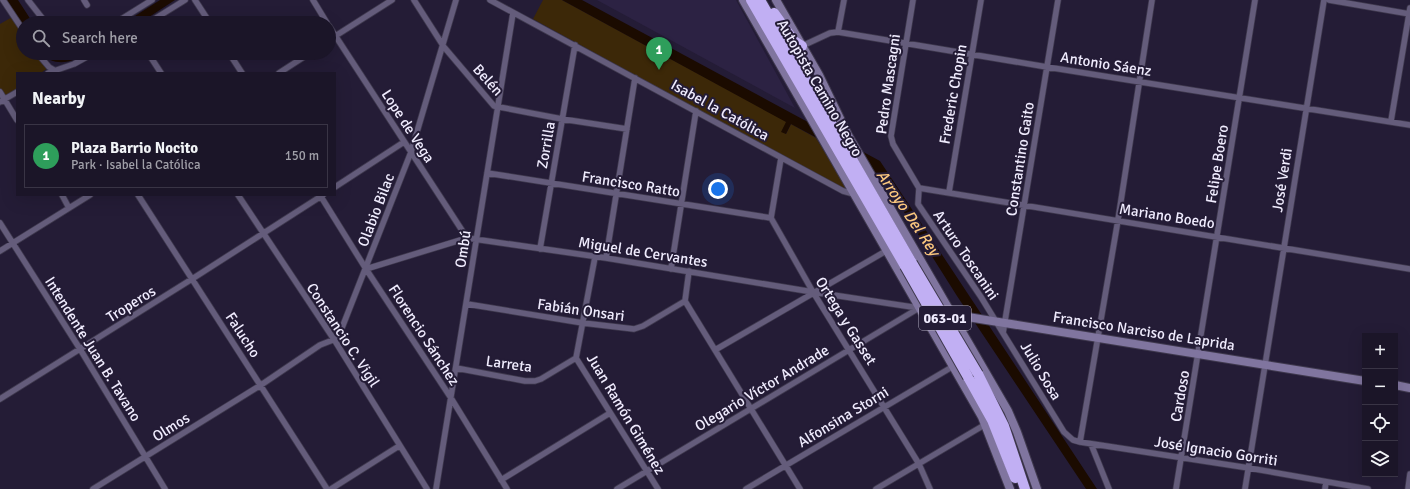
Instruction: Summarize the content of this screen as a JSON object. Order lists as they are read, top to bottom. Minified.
{"streets":{"highway":["Autopista Camino Negro","063-01"],"street":["Antonio Sáenz","Belén","Pedro Mascagni","Frederic Chopin","Isabel la Católica","Lope de Vega","Zorrilla","Constantino Gaito","Felipe Boero","José Verdi","Francisco Ratto","Olabio Bilac","Mariano Boedo","Ombú","Miguel de Cervantes","Arturo Toscanini","Troperos","Fabián Onsari","Ortega y Gasset","Francisco Narciso de Laprida","Falucho","Constancio C. Vigil","Florencio Sánchez","Intendente Juan B. Tavano","Larreta","Julio Sosa","Olegario Víctor Andrade","Cardoso","Juan Ramón Giménez","Alfonsina Storni","Olmos","José Ignacio Gorriti"]},"crossings":[["Antonio Sáenz","Pedro Mascagni"],["Antonio Sáenz","Frederic Chopin"],["Antonio Sáenz","Constantino Gaito"],["Antonio Sáenz","Felipe Boero"],["Antonio Sáenz","José Verdi"],["Belén","Zorrilla"],["Belén","Olabio Bilac"],["Belén","Ombú"],["Pedro Mascagni","Mariano Boedo"],["Pedro Mascagni","Arturo Toscanini"],["Frederic Chopin","Mariano Boedo"],["Isabel la Católica","Zorrilla"],["Isabel la Católica","Ombú"],["Lope de Vega","Olabio Bilac"],["Lope de Vega","Miguel de Cervantes"],["Zorrilla","Francisco Ratto"],["Zorrilla","Miguel de Cervantes"],["Constantino Gaito","Mariano Boedo"],["Constantino Gaito","Francisco Narciso de Laprida"],["Constantino Gaito","Julio Sosa"],["Felipe Boero","Mariano Boedo"],["Felipe Boero","Francisco Narciso de Laprida"],["Felipe Boero","Cardoso"],["José Verdi","Mariano Boedo"],["José Verdi","Francisco Narciso de Laprida"],["José Verdi","José Ignacio Gorriti"],["Francisco Ratto","Ombú"],["Francisco Ratto","Ortega y Gasset"],["Olabio Bilac","Miguel de Cervantes"],["Olabio Bilac","Constancio C. Vigil"],["Olabio Bilac","Florencio Sánchez"],["Mariano Boedo","Arturo Toscanini"],["Ombú","Miguel de Cervantes"],["Ombú","Fabián Onsari"],["Ombú","Florencio Sánchez"],["Ombú","Larreta"],["Miguel de Cervantes","Ortega y Gasset"],["Miguel de Cervantes","Francisco Narciso de Laprida"],["Miguel de Cervantes","Florencio Sánchez"],["Miguel de Cervantes","Olegario Víctor Andrade"],["Miguel de Cervantes","Juan Ramón Giménez"],["Arturo Toscanini","Francisco Narciso de Laprida"],["Arturo Toscanini","Julio Sosa"],["Troperos","Falucho"],["Troperos","Constancio C. Vigil"],["Troperos","Intendente Juan B. Tavano"],["Fabián Onsari","Juan Ramón Giménez"],["Ortega y Gasset","Olegario Víctor Andrade"],["Ortega y Gasset","Alfonsina Storni"],["Francisco Narciso de Laprida","Julio Sosa"],["Francisco Narciso de Laprida","Olegario Víctor Andrade"],["Francisco Narciso de Laprida","Cardoso"],["Falucho","Olmos"],["Intendente Juan B. Tavano","Olmos"],["Larreta","Juan Ramón Giménez"],["Julio Sosa","José Ignacio Gorriti"],["Olegario Víctor Andrade","Juan Ramón Giménez"],["Cardoso","José Ignacio Gorriti"]],"water":["Arroyo Del Rey"],"page":{"search":"Search here","pins":"1","heading":"Nearby","list":[{"mark":"1","name":"Plaza Barrio Nocito","note":"Park · Isabel la Católica","value":"150 m"}],"map_buttons":["+","−"]}}
